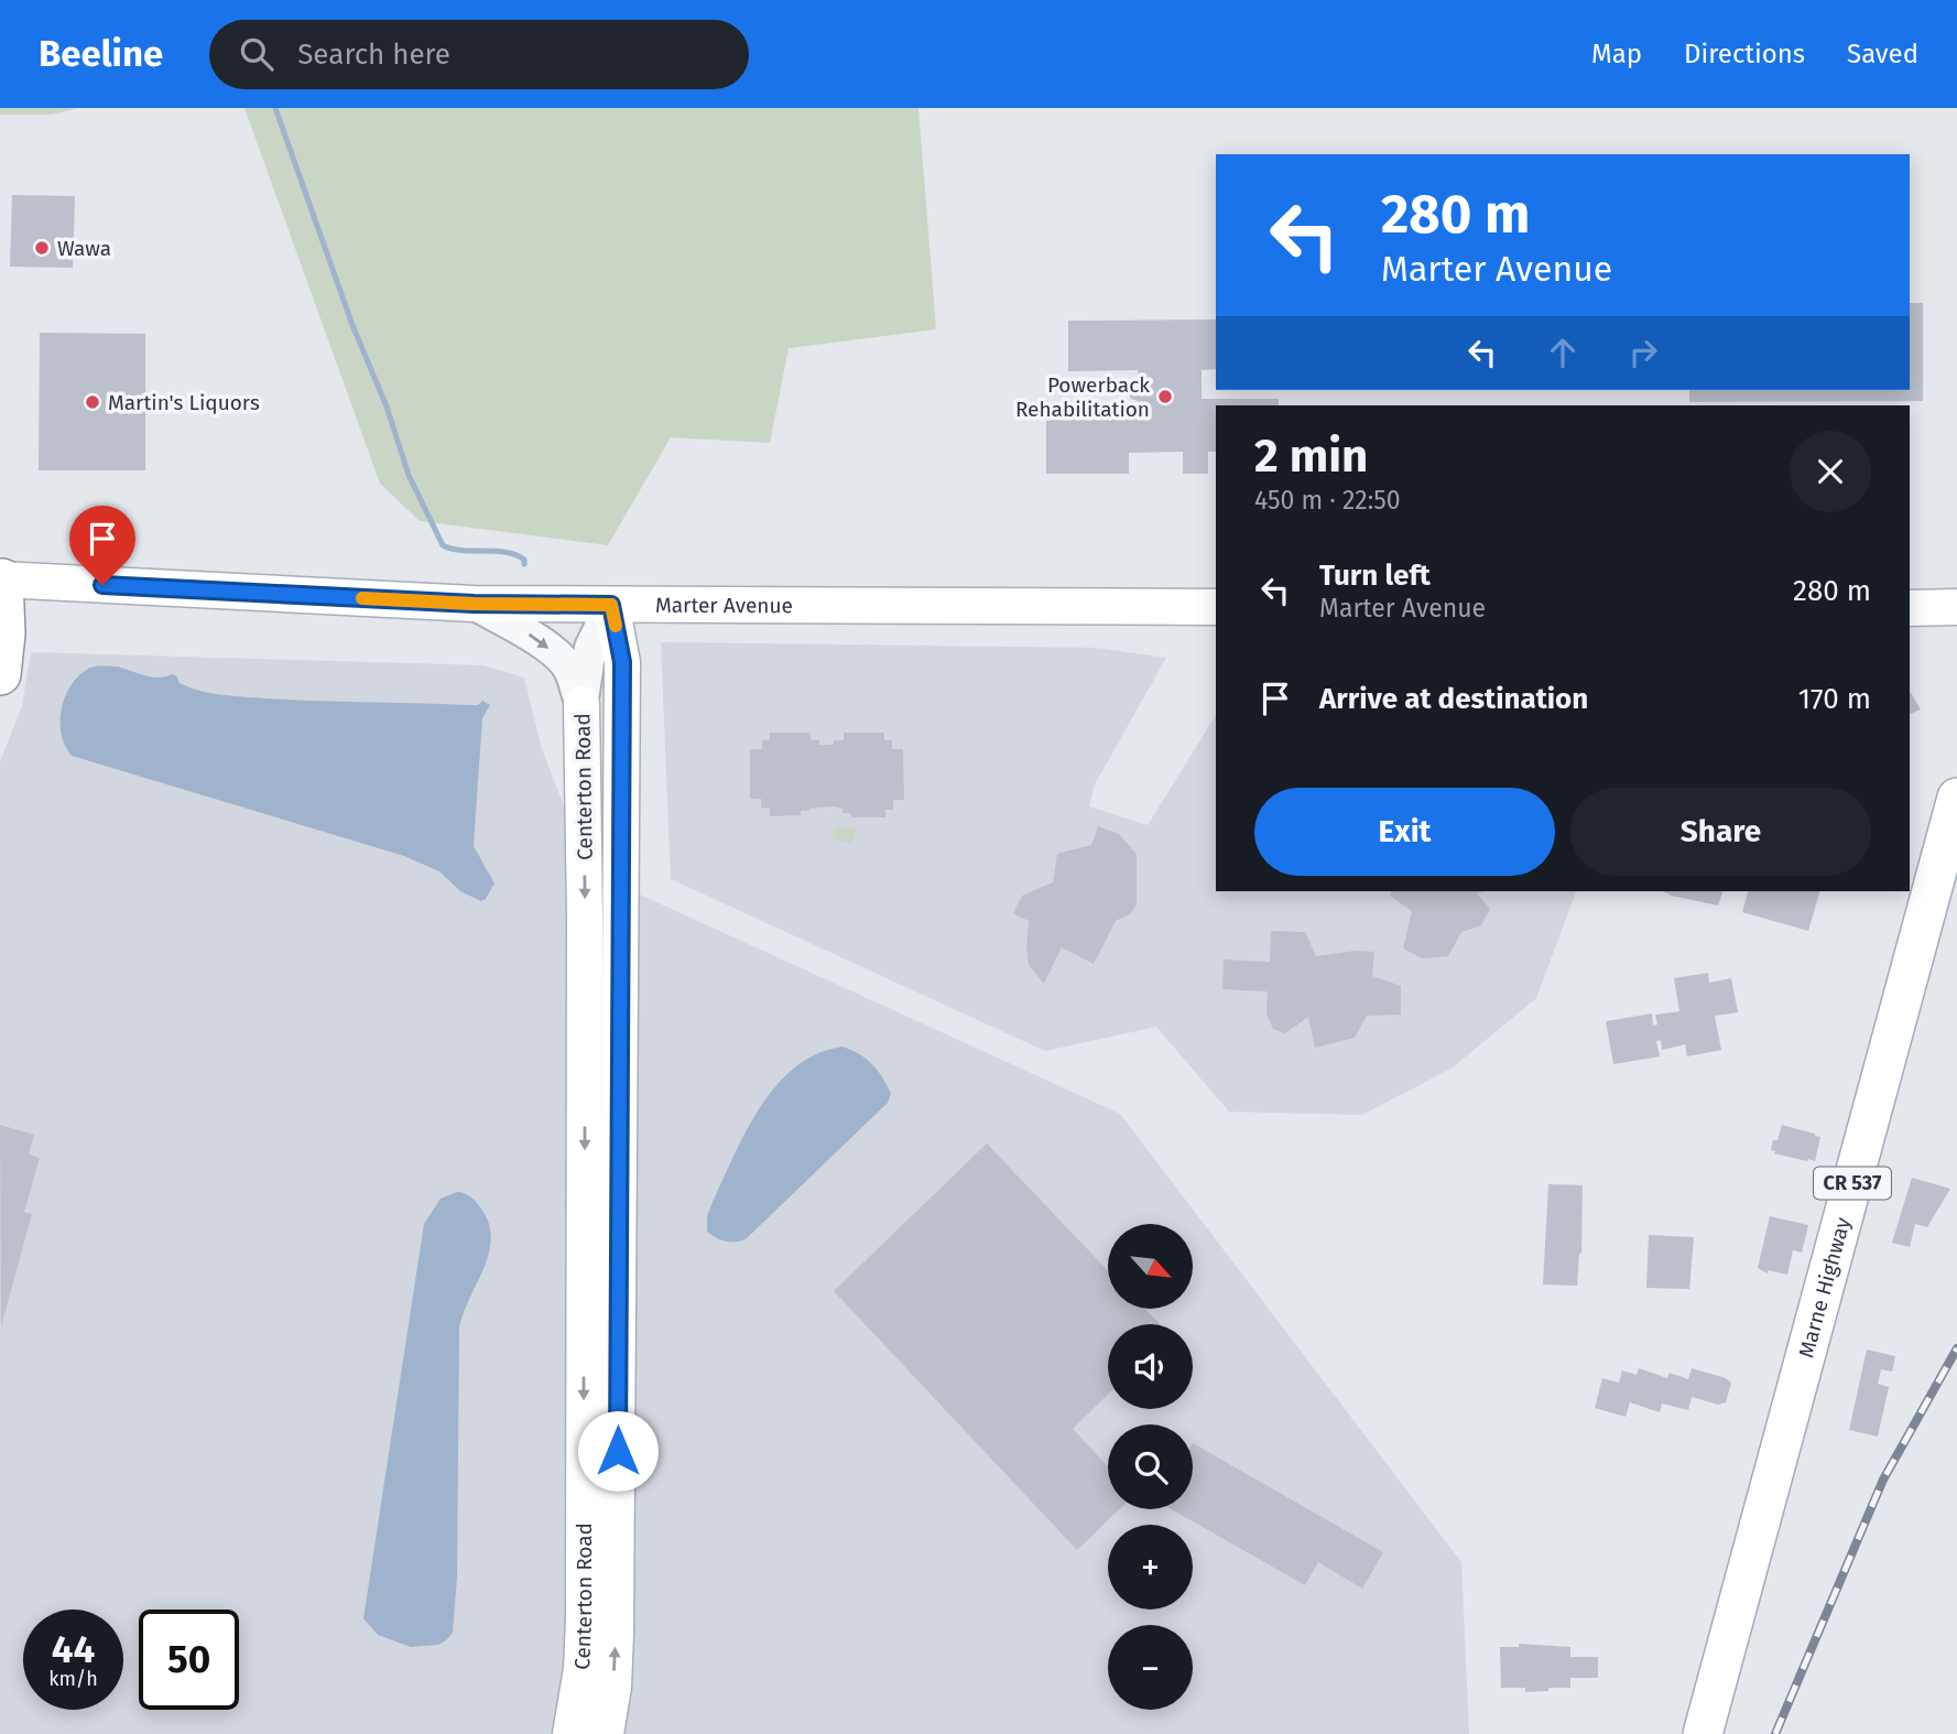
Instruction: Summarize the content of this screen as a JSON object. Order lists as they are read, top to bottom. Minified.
{"streets":{"main road":["Marter Avenue","Centerton Road","CR 537","Marne Highway"]},"crossings":[["Marter Avenue","Centerton Road"]],"places":["Wawa","Powerback Rehabilitation","Martin's Liquors"],"north":"bottom right","page":{"header":"Beeline","search":"Search here","nav":["Map","Directions","Saved"],"turn":["280 m","Marter Avenue"],"heading":["2 min","450 m · 22:50"],"list":[{"name":"Turn left","note":"Marter Avenue","value":"280 m"},{"name":"Arrive at destination","value":"170 m"}],"buttons":["Exit","Share"],"map_buttons":["+","−"],"speed":"44 km/h","limit":"50"}}
